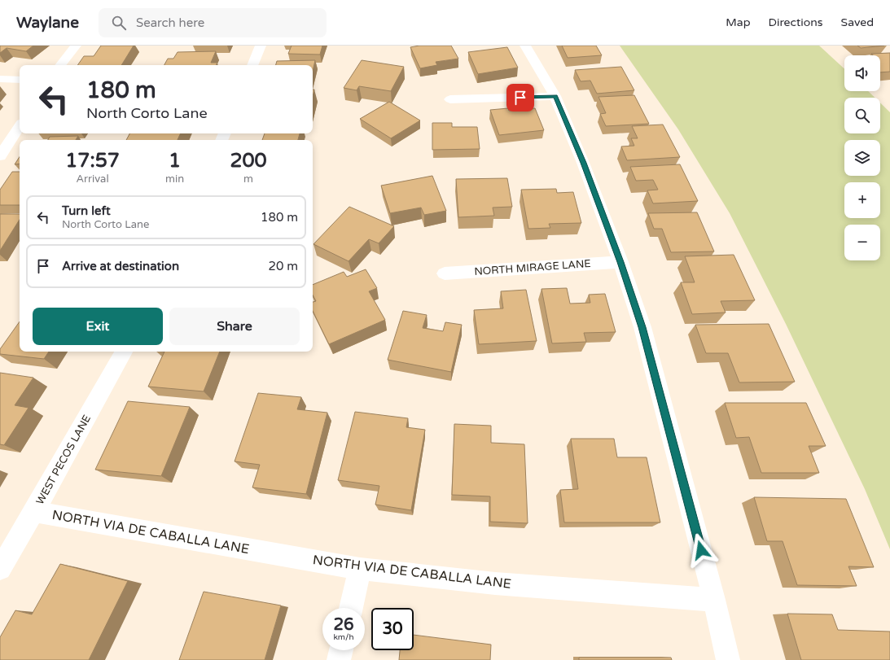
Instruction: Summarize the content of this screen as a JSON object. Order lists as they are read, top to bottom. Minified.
{"streets":{"street":["NORTH MIRAGE LANE","WEST PECOS LANE","NORTH VIA DE CABALLA LANE"]},"crossings":[["WEST PECOS LANE","NORTH VIA DE CABALLA LANE"]],"page":{"header":"Waylane","search":"Search here","nav":["Map","Directions","Saved"],"map_buttons":["+","−"],"turn":["180 m","North Corto Lane"],"eta":["17:57","Arrival","1","min","200","m"],"list":[{"name":"Turn left","note":"North Corto Lane","value":"180 m"},{"name":"Arrive at destination","value":"20 m"}],"buttons":["Exit","Share"],"speed":"26 km/h","limit":"30"}}
